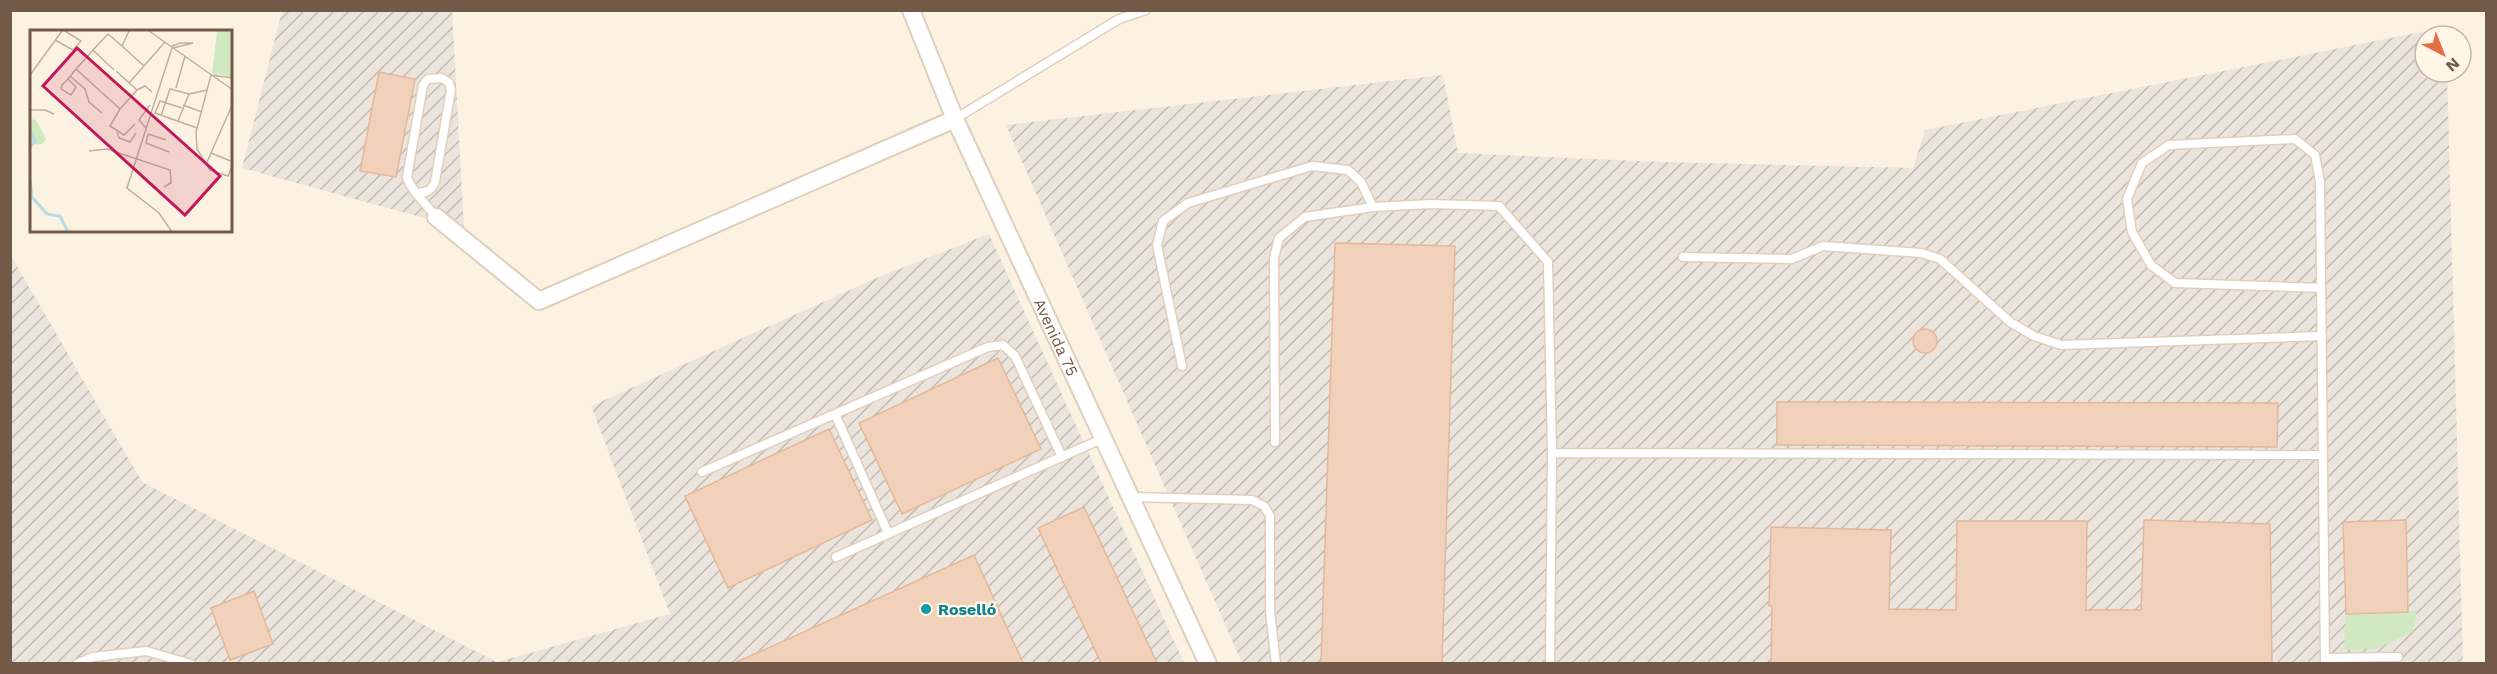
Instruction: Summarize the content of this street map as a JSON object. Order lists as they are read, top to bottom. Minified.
{"streets":{"street":["Avenida 75"]},"places":["Roselló"],"north":"bottom right"}
